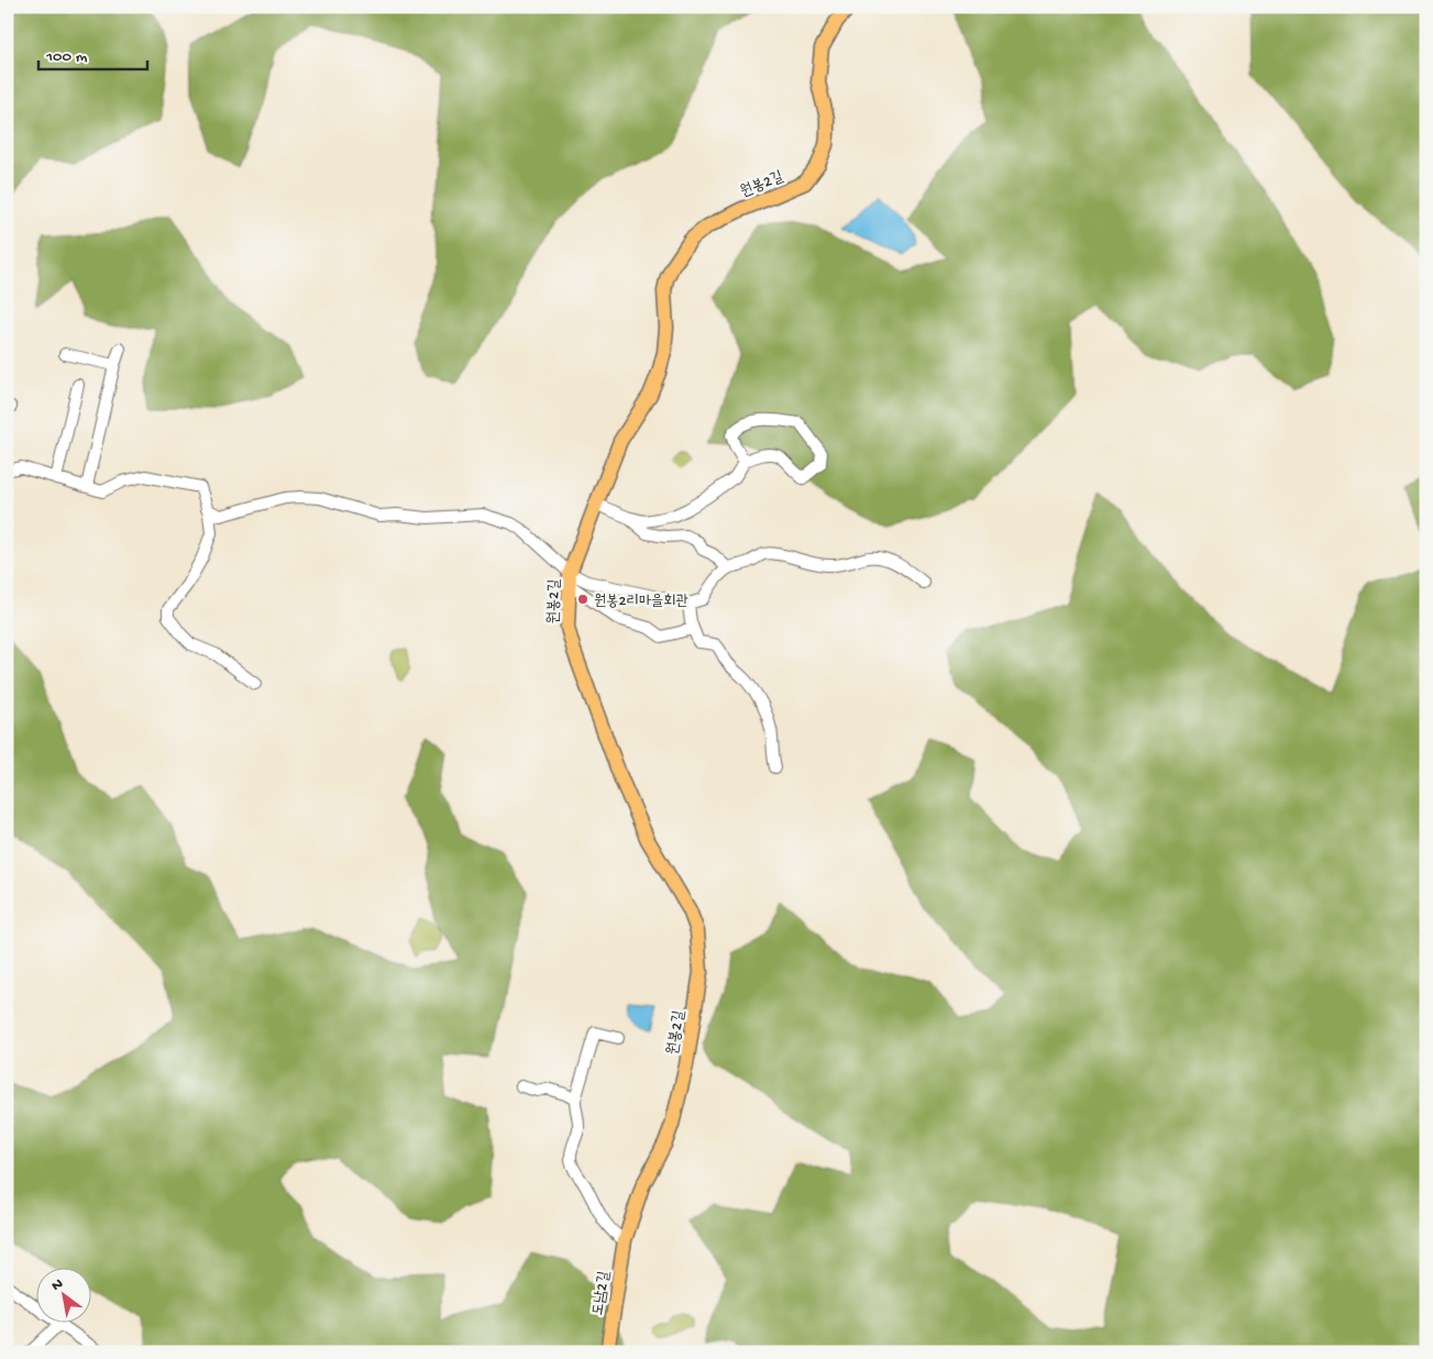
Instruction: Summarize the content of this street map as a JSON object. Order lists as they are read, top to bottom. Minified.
{"streets":{"main road":["원봉2길","도남2길"]},"crossings":[["원봉2길","도남2길"]],"places":["원봉2리마을회관"],"scale_bar":"100 m","north":"top left"}
